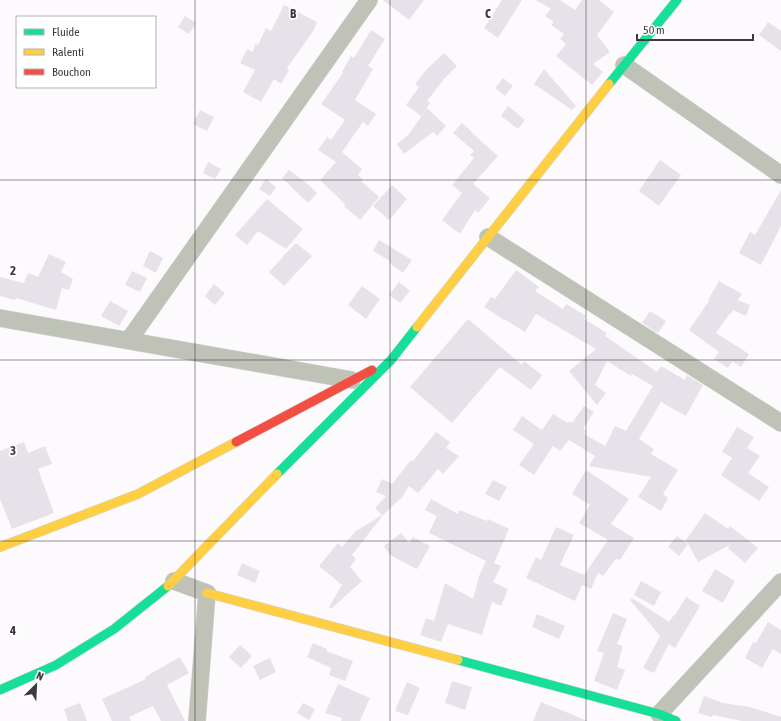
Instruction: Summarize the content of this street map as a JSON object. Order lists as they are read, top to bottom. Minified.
{"legend":["Fluide","Ralenti","Bouchon"],"scale_bar":"50 m","north":"top right","grid":{"columns":["B","C"],"rows":["2","3","4"]}}
